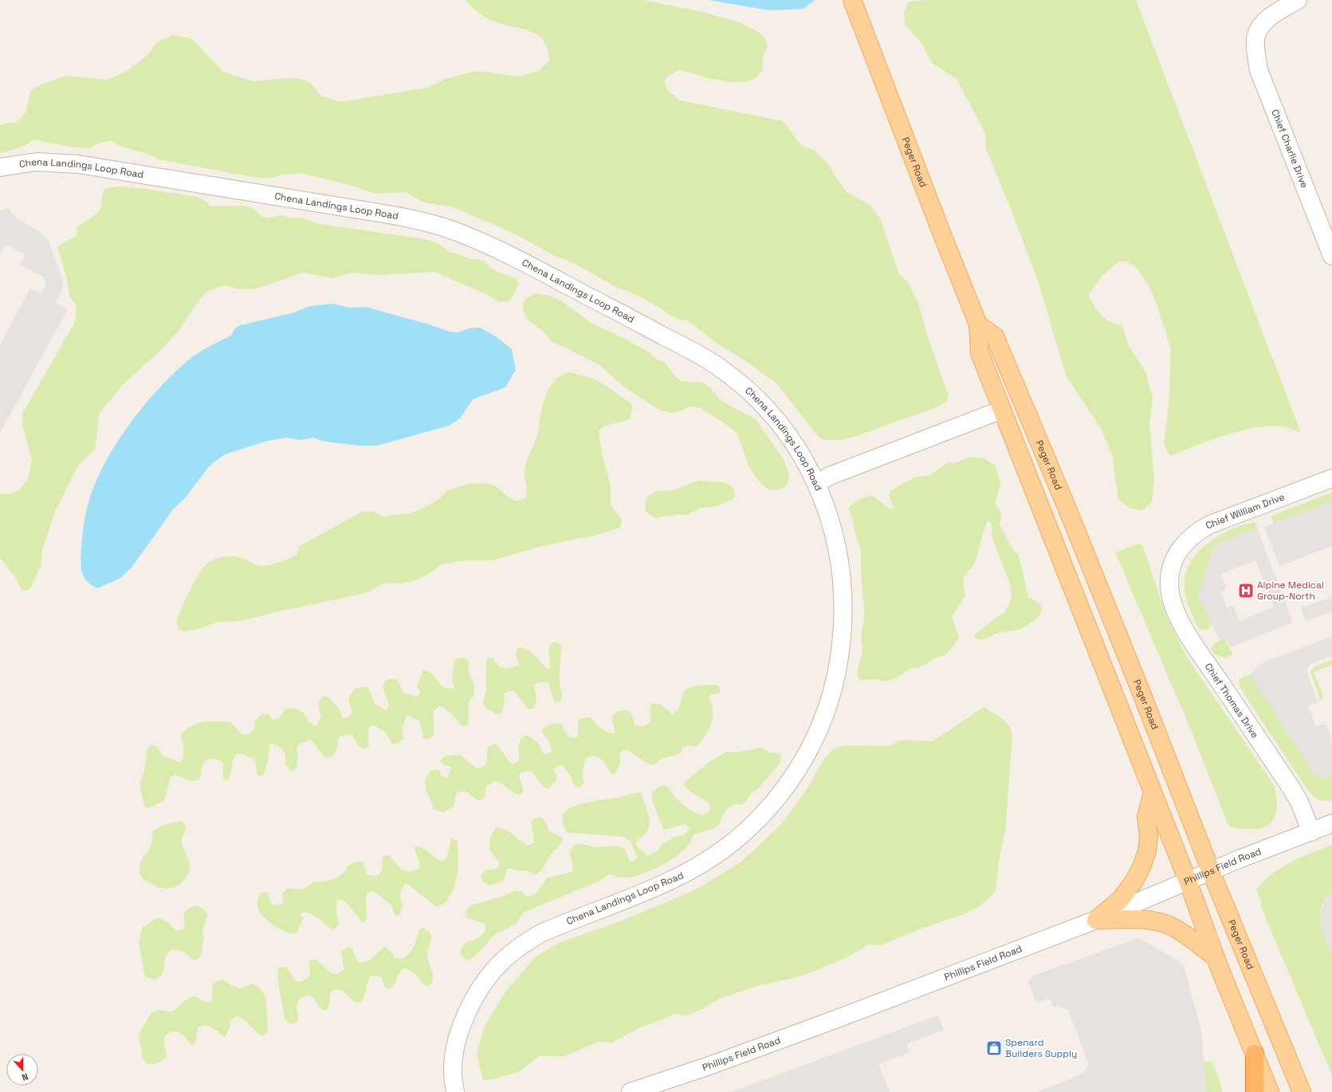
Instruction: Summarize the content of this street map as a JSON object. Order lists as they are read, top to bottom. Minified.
{"streets":{"main road":["Peger Road"],"street":["Chief Charlie Drive","Chena Landings Loop Road","Chief William Drive","Chief Thomas Drive","Phillips Field Road"]},"crossings":[["Peger Road","Phillips Field Road"],["Chief William Drive","Chief Thomas Drive"],["Chief Thomas Drive","Phillips Field Road"]],"places":{"hospital":["Alpine Medical Group-North"],"shop":["Spenard Builders Supply"]},"north":"bottom"}
